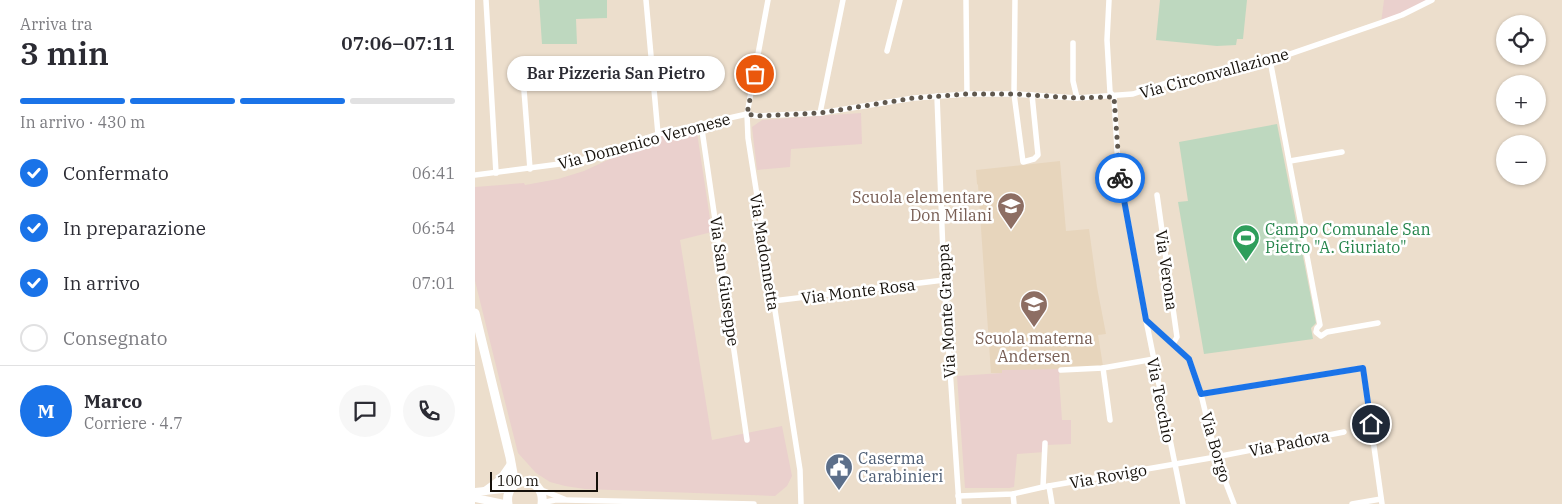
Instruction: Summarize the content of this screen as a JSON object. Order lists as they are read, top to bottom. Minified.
{"streets":{"street":["Via Circonvallazione","Via Domenico Veronese","Via Madonnetta","Via Verona","Via San Giuseppe","Via Monte Rosa","Via Monte Grappa","Via Tecchio","Via Padova","Via Borgo","Via Rovigo"]},"crossings":[["Via Circonvallazione","Via Domenico Veronese"],["Via Circonvallazione","Via Monte Grappa"],["Via Circonvallazione","Via Tecchio"],["Via Domenico Veronese","Via Madonnetta"],["Via Domenico Veronese","Via San Giuseppe"],["Via Madonnetta","Via Monte Rosa"],["Via Verona","Via Borgo"],["Via Monte Rosa","Via Monte Grappa"],["Via Monte Grappa","Via Rovigo"],["Via Tecchio","Via Padova"],["Via Tecchio","Via Borgo"],["Via Tecchio","Via Rovigo"],["Via Padova","Via Borgo"],["Via Padova","Via Rovigo"]],"places":{"other":["Bar Pizzeria San Pietro"],"school or university":["Scuola elementare Don Milani","Scuola materna Andersen"],"sports":["Campo Comunale San Pietro \"A. Giuriato\""],"public building":["Caserma Carabinieri"]},"scale_bar":"100 m","page":{"heading":["3 min","Arriva tra","07:06–07:11"],"panel":["Marco","Corriere · 4.7"],"map_buttons":["+","−"],"bubble":"Bar Pizzeria San Pietro","bar":"In arrivo · 430 m","list":[["Confermato","06:41"],["In preparazione","06:54"],["In arrivo","07:01"],"Consegnato"],"round":"M","scale":"100 m"}}
